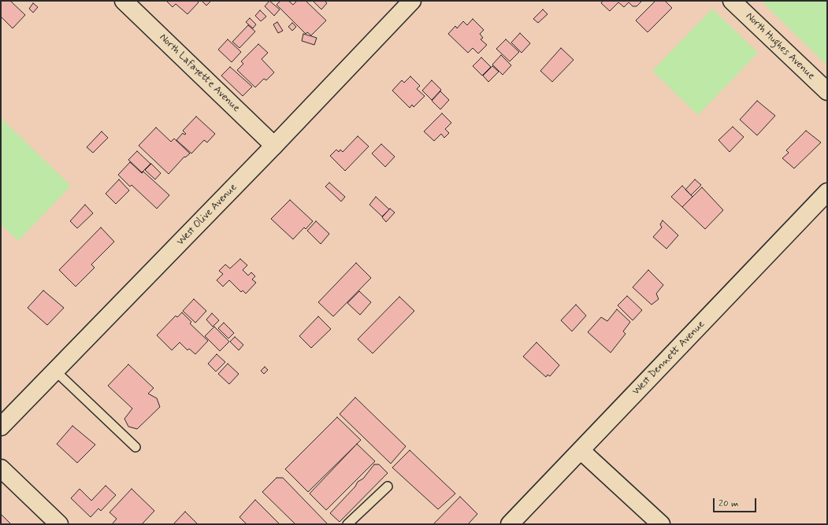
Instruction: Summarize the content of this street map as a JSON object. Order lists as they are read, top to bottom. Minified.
{"streets":{"street":["North Hughes Avenue","North Lafayette Avenue","West Olive Avenue","West Dennett Avenue"]},"crossings":[["North Lafayette Avenue","West Olive Avenue"]],"scale_bar":"20 m"}
